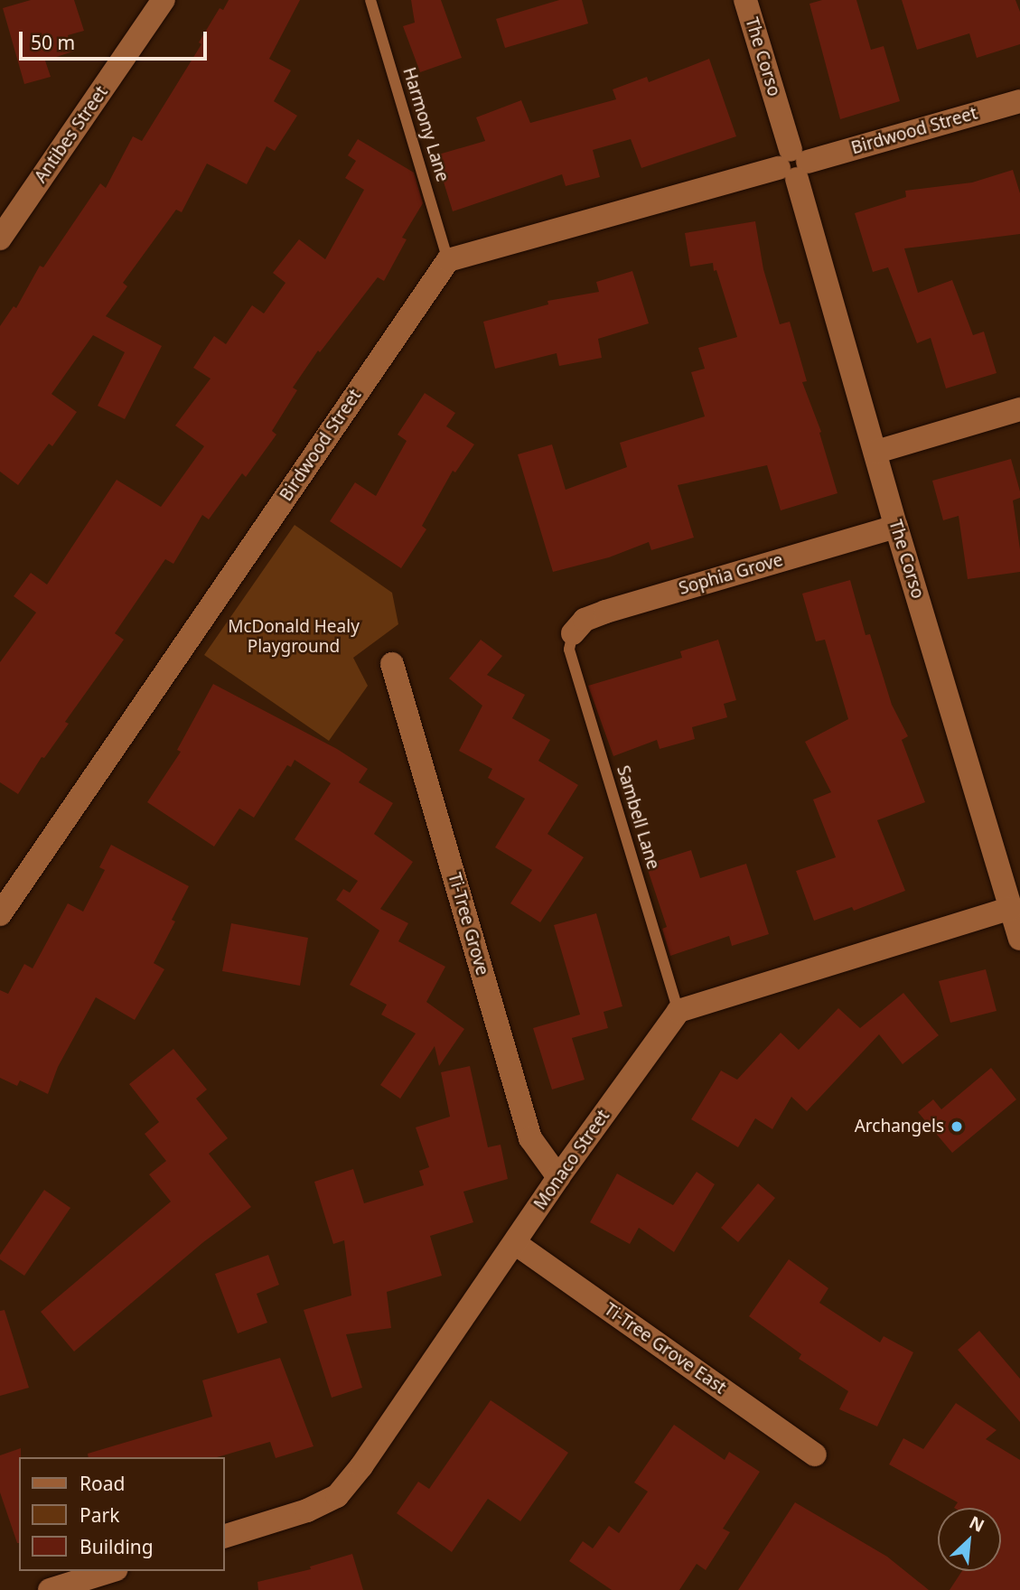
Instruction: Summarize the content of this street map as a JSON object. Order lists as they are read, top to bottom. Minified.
{"streets":{"street":["The Corso","Birdwood Street","Antibes Street","Sophia Grove","Ti-Tree Grove","Monaco Street","Ti-Tree Grove East"],"lane":["Harmony Lane","Sambell Lane"]},"crossings":[["The Corso","Birdwood Street"],["The Corso","Sophia Grove"],["Harmony Lane","Birdwood Street"],["Sophia Grove","Sambell Lane"],["Sambell Lane","Monaco Street"],["Ti-Tree Grove","Monaco Street"],["Monaco Street","Ti-Tree Grove East"]],"parks":["McDonald Healy Playground"],"places":["Archangels"],"legend":["Road","Park","Building"],"scale_bar":"50 m","north":"top right"}
